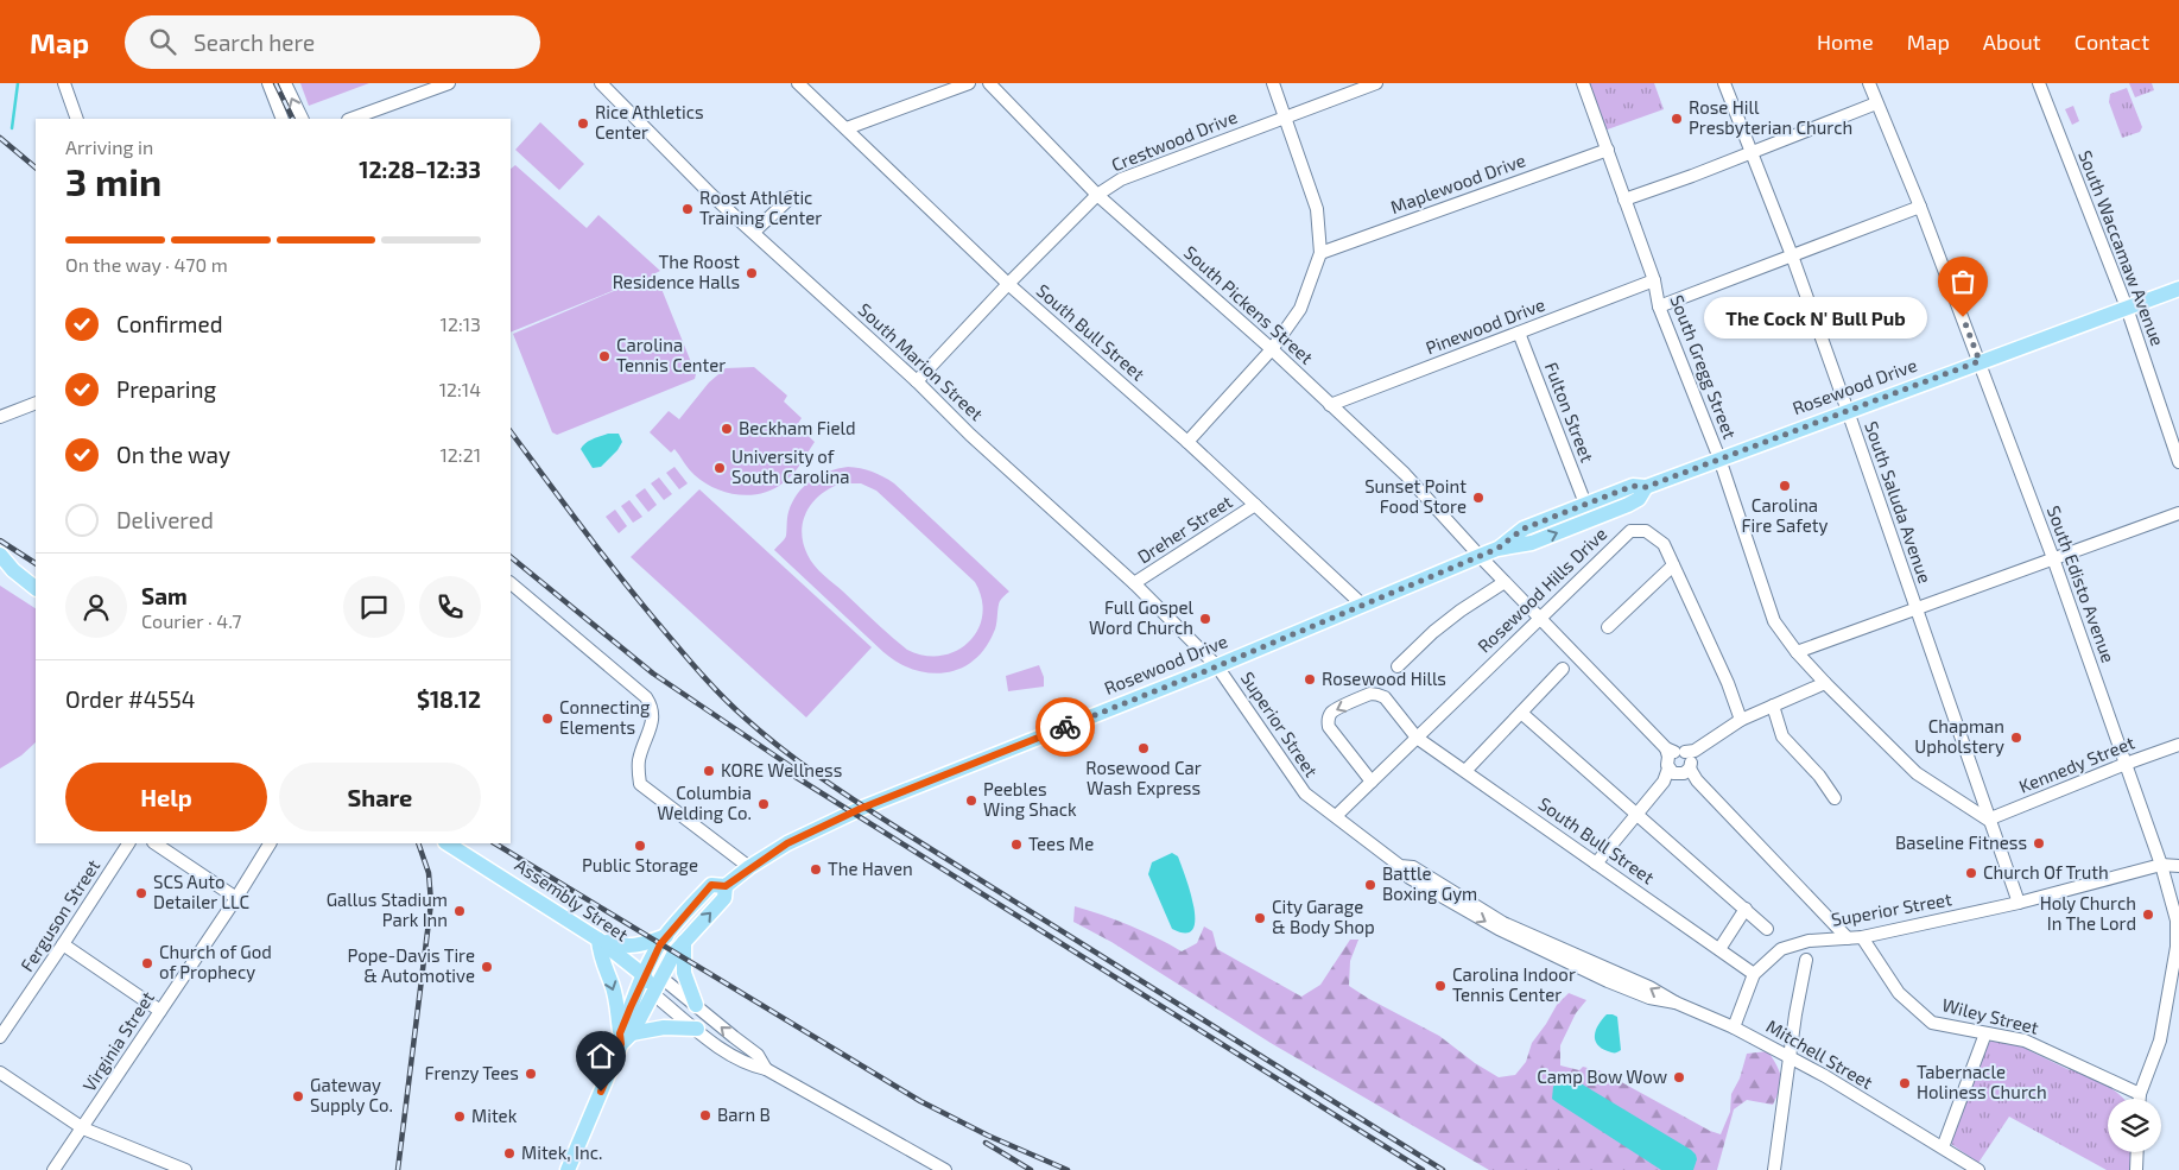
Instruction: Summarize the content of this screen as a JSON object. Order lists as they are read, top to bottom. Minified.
{"streets":{"main road":["Rosewood Drive","Assembly Street"],"street":["Crestwood Drive","Maplewood Drive","South Waccamaw Avenue","South Pickens Street","Pinewood Drive","South Bull Street","South Marion Street","South Gregg Street","Fulton Street","South Saluda Avenue","Dreher Street","South Edisto Avenue","Rosewood Hills Drive","Superior Street","Kennedy Street","Ferguson Street","Wiley Street","Virginia Street","Mitchell Street"]},"crossings":[["Crestwood Drive","South Pickens Street"],["Crestwood Drive","South Bull Street"],["Crestwood Drive","South Marion Street"],["Maplewood Drive","South Gregg Street"],["South Waccamaw Avenue","Rosewood Drive"],["South Pickens Street","Pinewood Drive"],["South Pickens Street","Rosewood Drive"],["Pinewood Drive","South Gregg Street"],["Pinewood Drive","Fulton Street"],["South Bull Street","Rosewood Drive"],["South Bull Street","Dreher Street"],["South Bull Street","Rosewood Hills Drive"],["South Bull Street","Superior Street"],["South Marion Street","Rosewood Drive"],["South Marion Street","Dreher Street"],["South Marion Street","Superior Street"],["South Gregg Street","Rosewood Drive"],["South Gregg Street","South Saluda Avenue"],["South Gregg Street","Kennedy Street"],["Rosewood Drive","Fulton Street"],["Rosewood Drive","South Saluda Avenue"],["Rosewood Drive","South Edisto Avenue"],["Rosewood Drive","Superior Street"],["Rosewood Drive","Assembly Street"],["South Saluda Avenue","Superior Street"],["South Saluda Avenue","Kennedy Street"],["South Edisto Avenue","Superior Street"],["South Edisto Avenue","Kennedy Street"],["South Edisto Avenue","Wiley Street"],["Rosewood Hills Drive","Superior Street"],["Superior Street","Wiley Street"],["Superior Street","Mitchell Street"]],"places":["Rose Hill Presbyterian Church","Rice Athletics Center","Roost Athletic Training Center","The Roost Residence Halls","The Cock N' Bull Pub","Carolina Tennis Center","Beckham Field","University of South Carolina","Carolina Fire Safety","Sunset Point Food Store","Full Gospel Word Church","Rosewood Hills","Connecting Elements","Chapman Upholstery","Rosewood Car Wash Express","KORE Wellness","Peebles Wing Shack","Columbia Welding Co.","Baseline Fitness","Tees Me","Public Storage","The Haven","Church Of Truth","Battle Boxing Gym","SCS Auto Detailer LLC","Gallus Stadium Park Inn","Holy Church In The Lord","City Garage & Body Shop","Church of God of Prophecy","Pope-Davis Tire & Automotive","Carolina Indoor Tennis Center","Frenzy Tees","Camp Bow Wow","Tabernacle Holiness Church","Gateway Supply Co.","Barn B","Mitek","Mitek, Inc."],"page":{"header":"Map","search":"Search here","nav":["Home","Map","About","Contact"],"heading":["3 min","Arriving in","12:28–12:33"],"panel":["Sam","Courier · 4.7","Order #4554","$18.12"],"bar":"On the way · 470 m","list":[["Confirmed","12:13"],["Preparing","12:14"],["On the way","12:21"],"Delivered"],"bubble":"The Cock N' Bull Pub","buttons":["Help","Share"]}}
